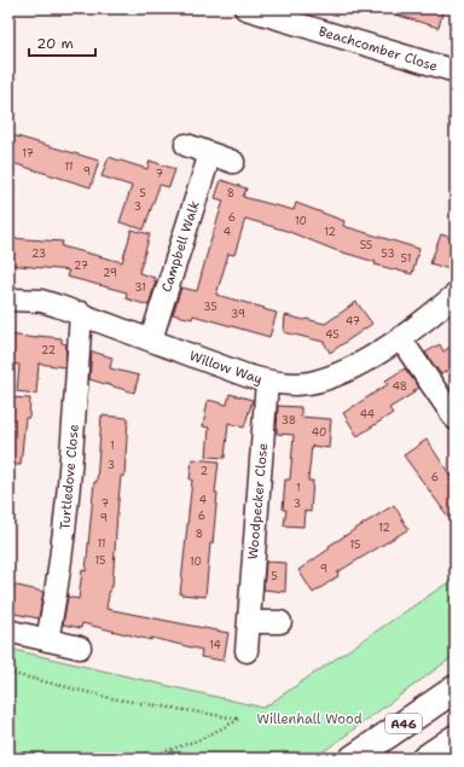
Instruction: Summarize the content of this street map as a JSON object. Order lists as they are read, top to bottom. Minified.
{"streets":{"highway":["A46"],"street":["Beachcomber Close","Campbell Walk","Willow Way","Turtledove Close","Woodpecker Close"]},"crossings":[["Campbell Walk","Willow Way"],["Willow Way","Turtledove Close"],["Willow Way","Woodpecker Close"]],"parks":["Willenhall Wood"],"house_numbers":["17","11","9","7","5","8","3","6","10","4","12","55","23","53","51","27","29","31","35","39","47","45","22","48","44","38","40","1","3","2","6","1","4","7","3","6","9","12","8","11","15","15","10","9","5","14"],"scale_bar":"20 m"}
